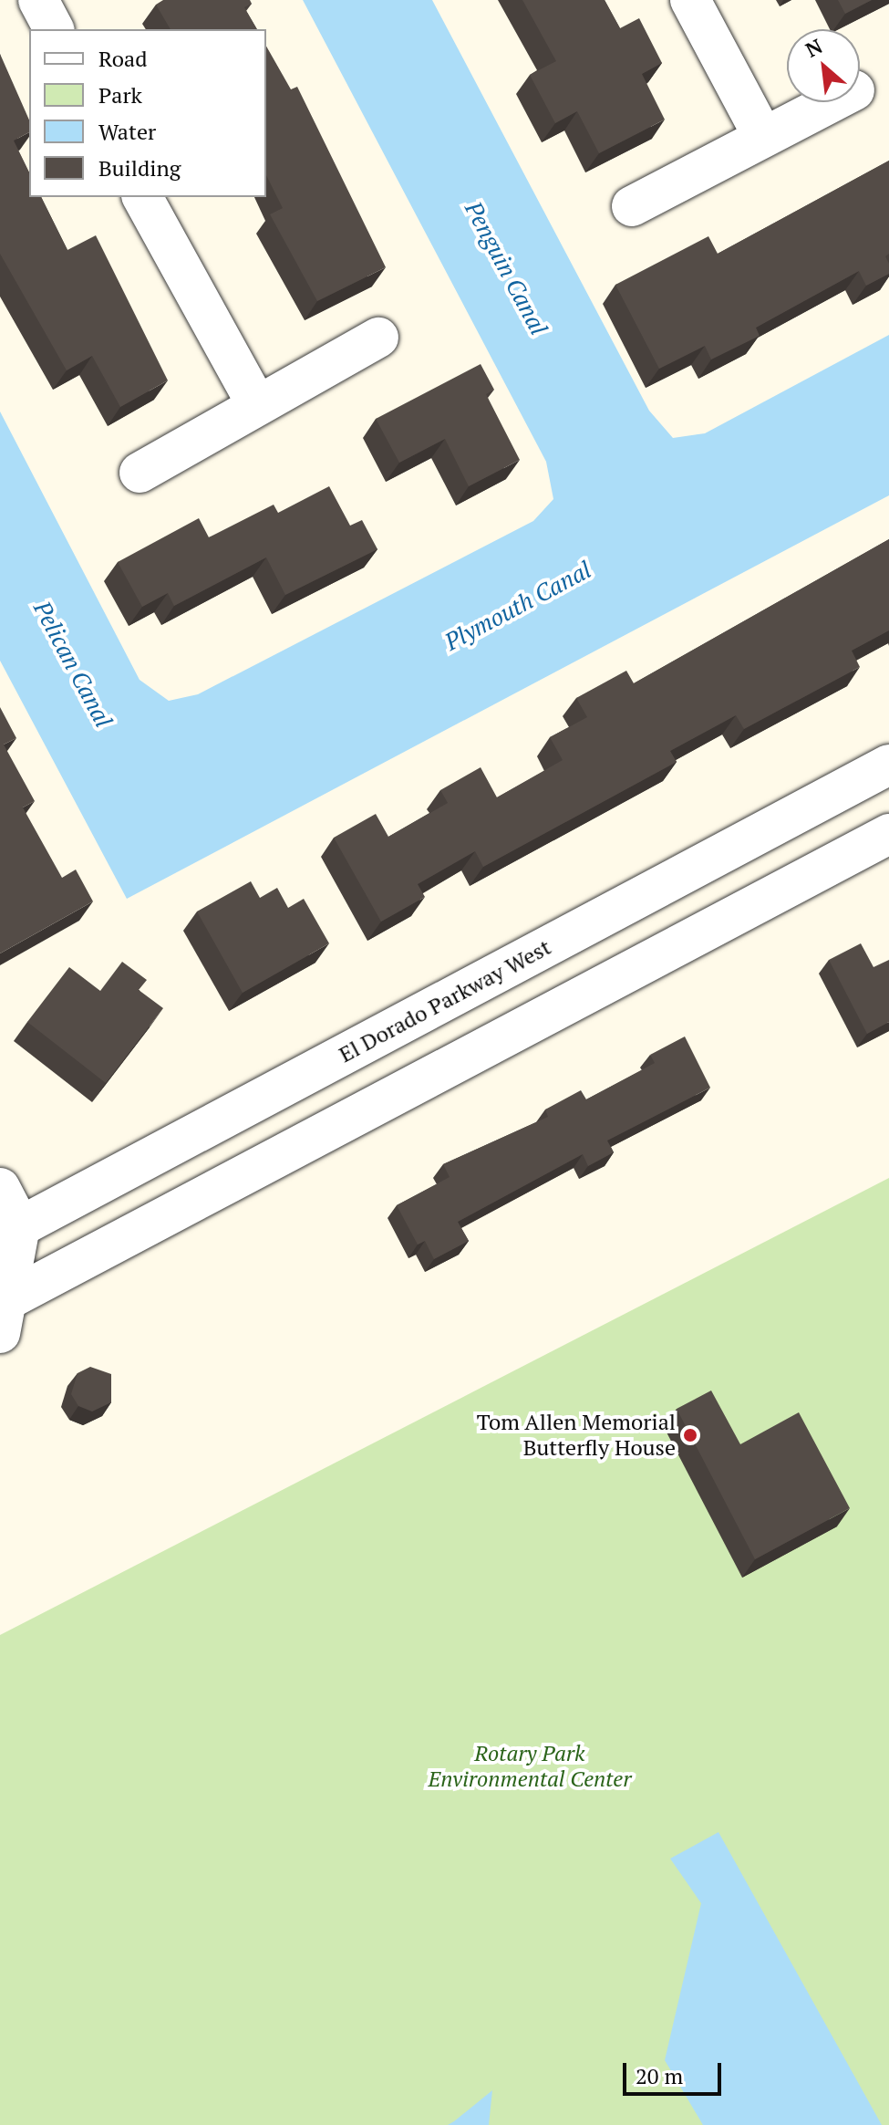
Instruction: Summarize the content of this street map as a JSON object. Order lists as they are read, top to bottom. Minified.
{"streets":{"street":["El Dorado Parkway West"]},"water":["Penguin Canal","Plymouth Canal","Pelican Canal"],"parks":["Rotary Park Environmental Center"],"places":["Tom Allen Memorial Butterfly House"],"legend":["Road","Park","Water","Building"],"scale_bar":"20 m","north":"top left"}
